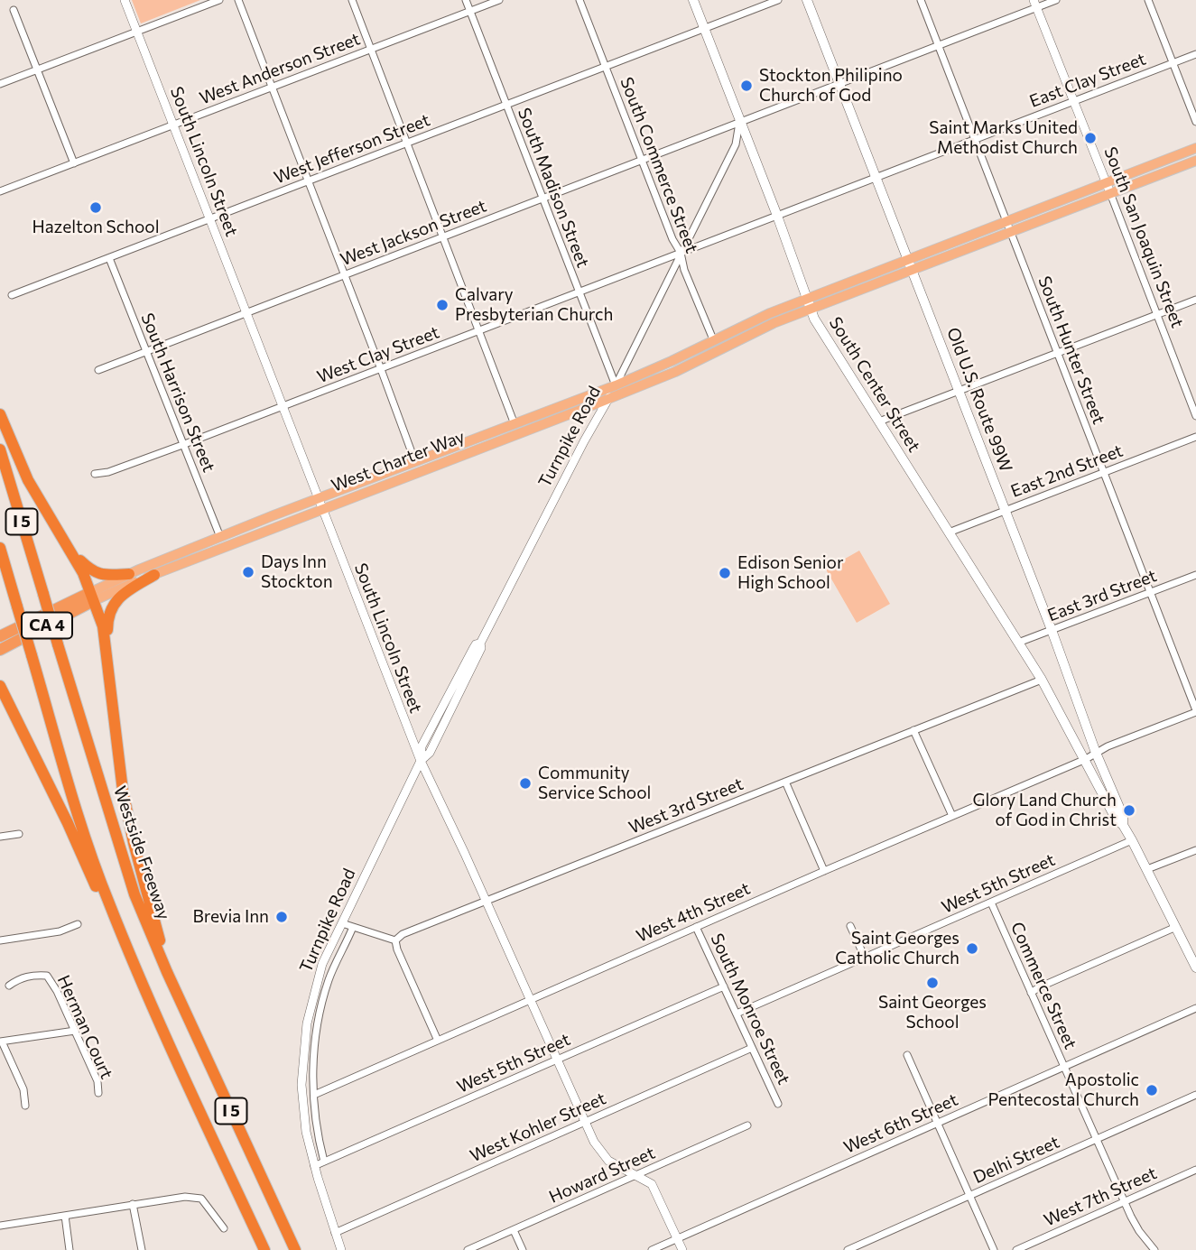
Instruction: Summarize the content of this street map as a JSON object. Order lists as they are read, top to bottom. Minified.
{"streets":{"highway":["West Charter Way","I 5","CA 4","Westside Freeway"],"main road":["South Center Street","Old U.S. Route 99W"],"street":["West Anderson Street","East Clay Street","West Jefferson Street","South Lincoln Street","South Commerce Street","South Madison Street","West Jackson Street","South San Joaquin Street","South Hunter Street","West Clay Street","South Harrison Street","Turnpike Road","East 2nd Street","East 3rd Street","West 3rd Street","West 5th Street","West 4th Street","Commerce Street","South Monroe Street","Herman Court","West 6th Street","West Kohler Street","Delhi Street","Howard Street","West 7th Street"]},"crossings":[["West Anderson Street","South Lincoln Street"],["West Anderson Street","South Madison Street"],["East Clay Street","South San Joaquin Street"],["East Clay Street","South Hunter Street"],["East Clay Street","West Clay Street"],["East Clay Street","South Center Street"],["East Clay Street","Old U.S. Route 99W"],["West Jefferson Street","South Lincoln Street"],["West Jefferson Street","South Commerce Street"],["West Jefferson Street","South Madison Street"],["West Jefferson Street","South Center Street"],["West Jefferson Street","South Harrison Street"],["South Lincoln Street","West Jackson Street"],["South Lincoln Street","West Clay Street"],["South Lincoln Street","Turnpike Road"],["South Lincoln Street","West Charter Way"],["South Lincoln Street","West 3rd Street"],["South Lincoln Street","West 5th Street"],["South Lincoln Street","West 4th Street"],["South Lincoln Street","West 6th Street"],["South Lincoln Street","West Kohler Street"],["South Lincoln Street","Howard Street"],["South Commerce Street","West Jackson Street"],["South Commerce Street","West Clay Street"],["South Commerce Street","Turnpike Road"],["South Commerce Street","West Charter Way"],["South Madison Street","West Jackson Street"],["South Madison Street","West Clay Street"],["South Madison Street","Turnpike Road"],["South Madison Street","West Charter Way"],["West Jackson Street","South San Joaquin Street"],["West Jackson Street","South Hunter Street"],["West Jackson Street","South Center Street"],["West Jackson Street","South Harrison Street"],["West Jackson Street","Old U.S. Route 99W"],["West Jackson Street","Turnpike Road"],["South Hunter Street","East 2nd Street"],["South Hunter Street","East 3rd Street"],["South Hunter Street","West 4th Street"],["West Clay Street","South Center Street"],["West Clay Street","South Harrison Street"],["West Clay Street","Turnpike Road"],["South Center Street","Old U.S. Route 99W"],["South Center Street","Turnpike Road"],["South Center Street","West Charter Way"],["South Center Street","East 2nd Street"],["South Center Street","East 3rd Street"],["South Center Street","West 3rd Street"],["South Center Street","West 4th Street"],["South Harrison Street","West Charter Way"],["Old U.S. Route 99W","West Charter Way"],["Old U.S. Route 99W","East 2nd Street"],["Old U.S. Route 99W","East 3rd Street"],["Old U.S. Route 99W","West 5th Street"],["Old U.S. Route 99W","West 4th Street"],["Turnpike Road","West Charter Way"],["Turnpike Road","West 5th Street"],["Turnpike Road","West Kohler Street"],["West 5th Street","Commerce Street"],["West 5th Street","South Monroe Street"],["West 4th Street","South Monroe Street"],["Commerce Street","West 6th Street"],["Commerce Street","Delhi Street"],["Commerce Street","West 7th Street"],["South Monroe Street","West Kohler Street"]],"places":["Stockton Philipino Church of God","Saint Marks United Methodist Church","Hazelton School","Calvary Presbyterian Church","Days Inn Stockton","Edison Senior High School","Community Service School","Glory Land Church of God in Christ","Brevia Inn","Saint Georges Catholic Church","Saint Georges School","Apostolic Pentecostal Church"]}
